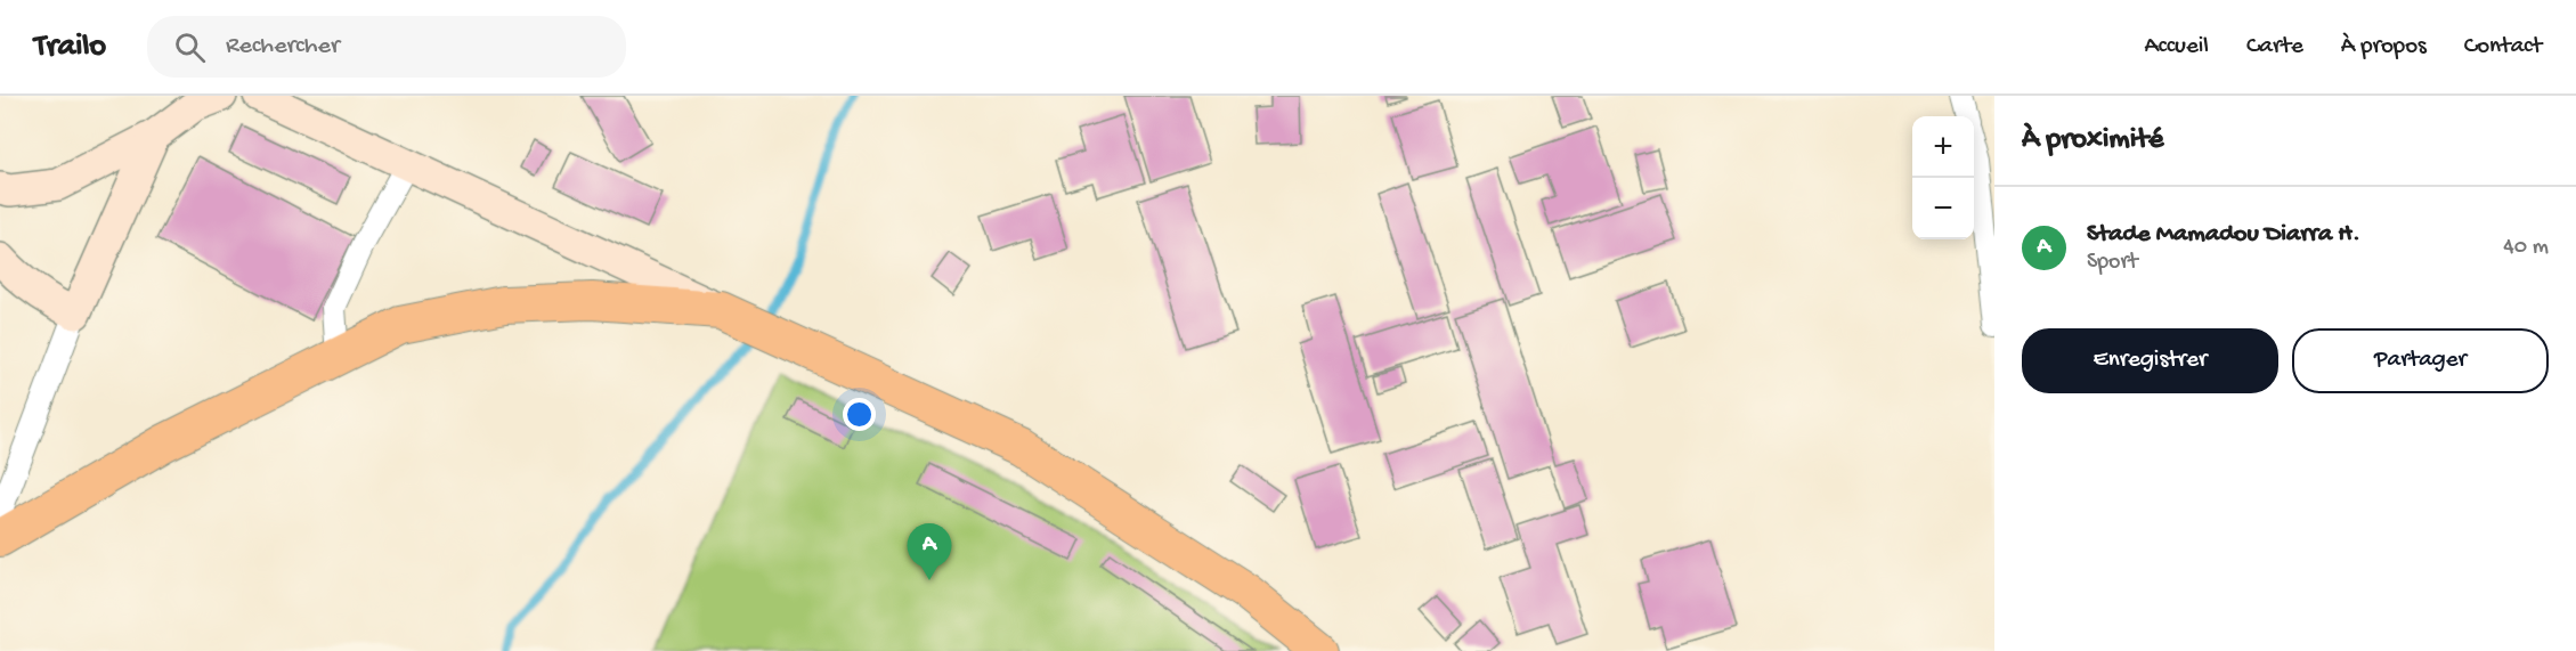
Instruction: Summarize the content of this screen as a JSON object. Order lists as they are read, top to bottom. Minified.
{"page":{"header":"Trailo","search":"Rechercher","nav":["Accueil","Carte","À propos","Contact"],"heading":"À proximité","map_buttons":["+","−"],"list":[{"mark":"A","name":"Stade Mamadou Diarra H.","note":"Sport","value":"40 m"}],"buttons":["Enregistrer","Partager"],"pins":"A"}}
